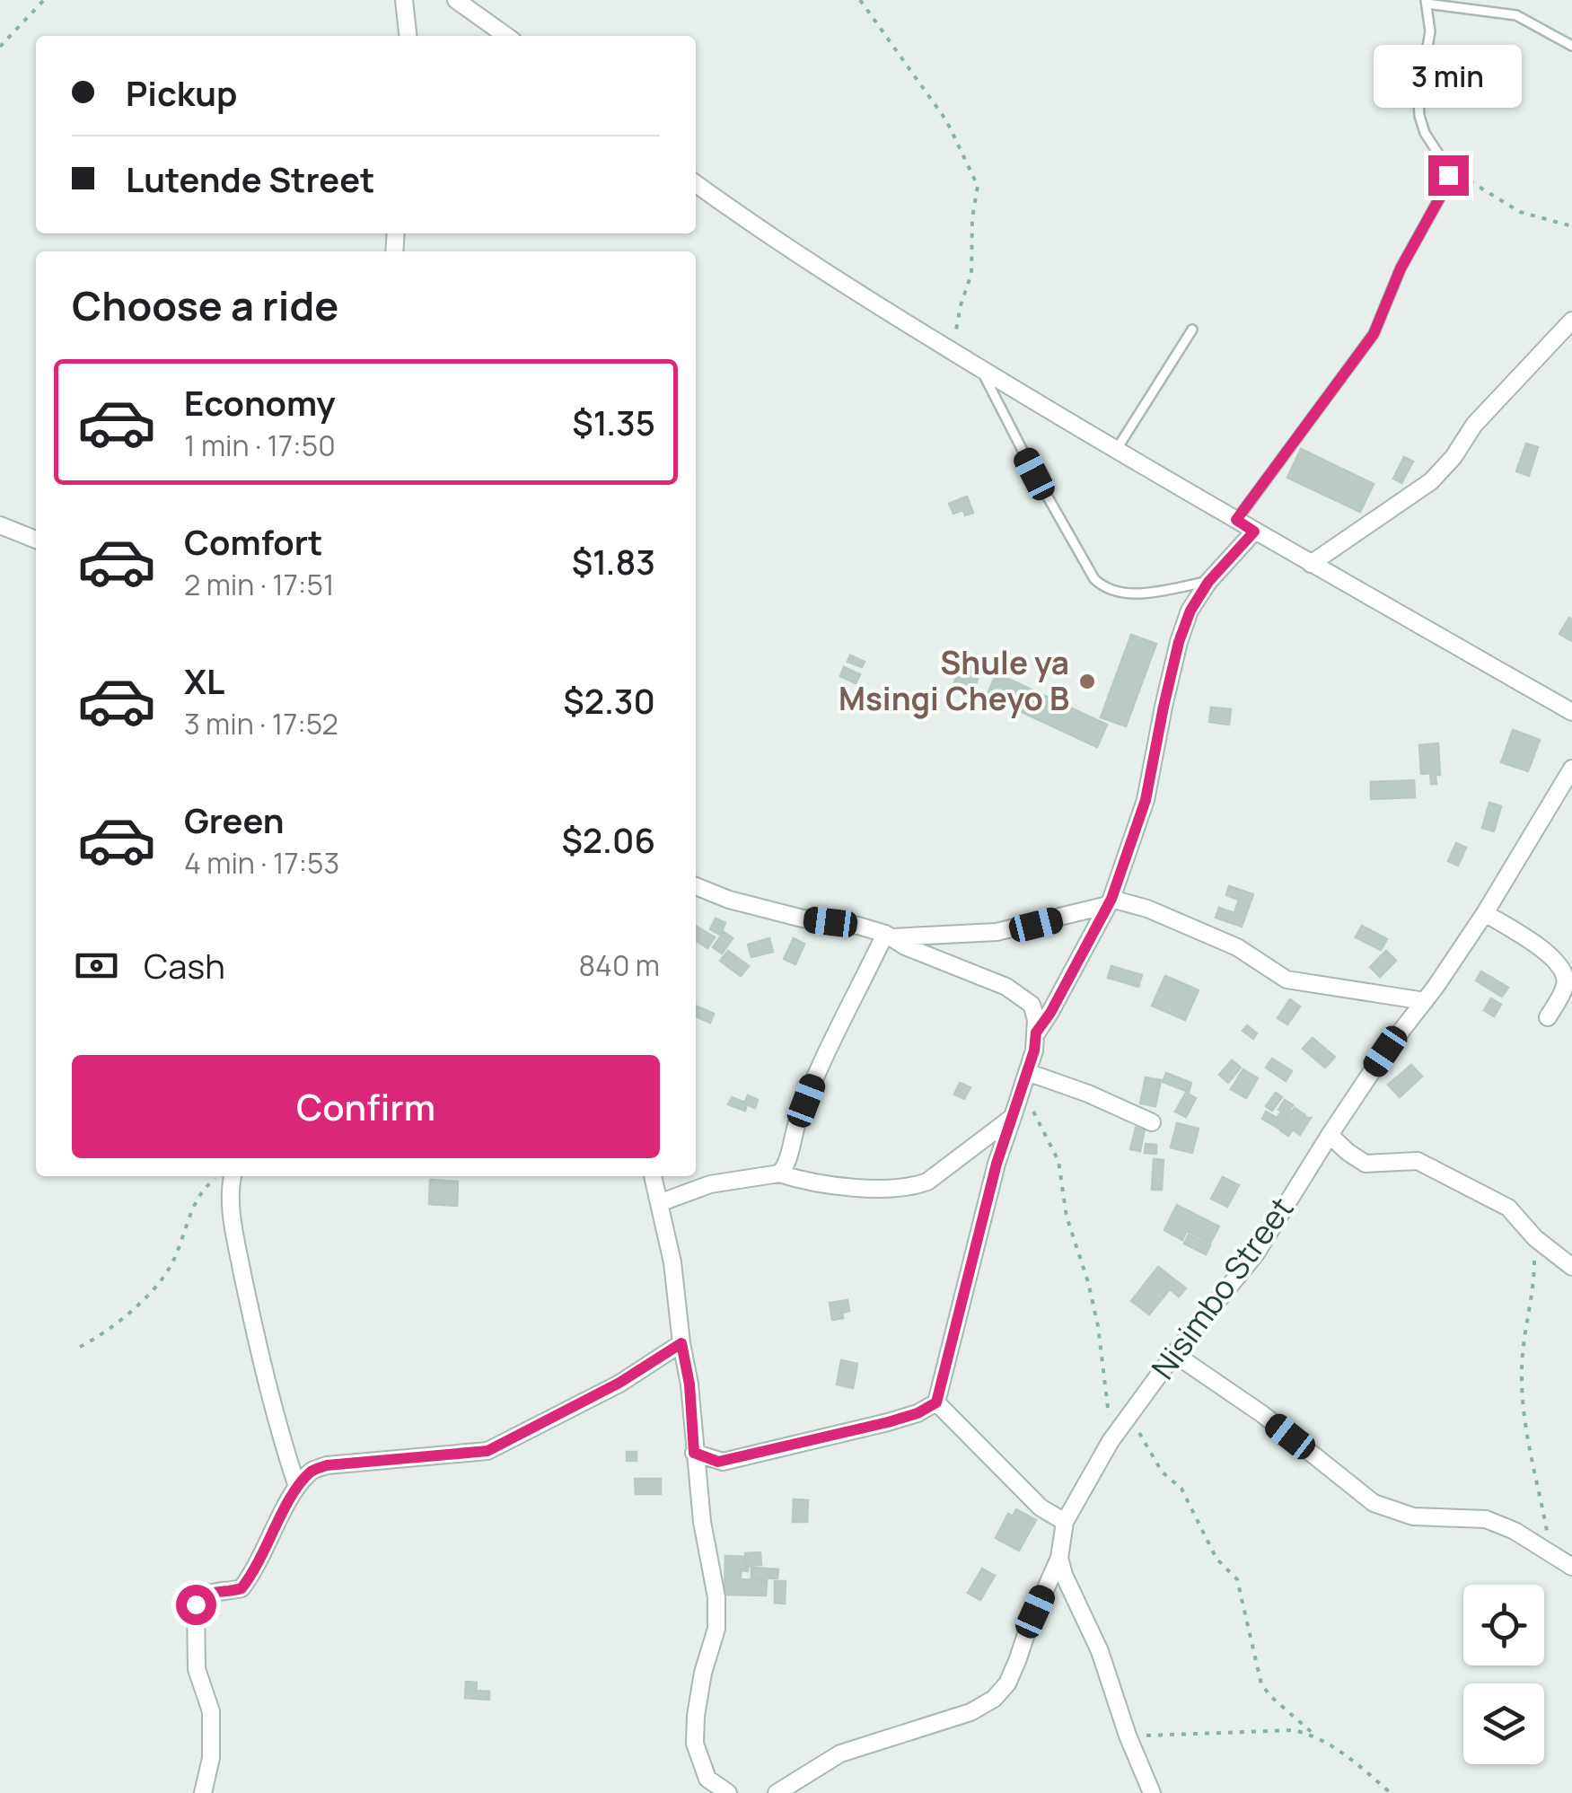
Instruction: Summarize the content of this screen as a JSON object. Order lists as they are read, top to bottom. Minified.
{"streets":{"street":["Nisimbo Street"]},"places":["Shule ya Msingi Cheyo B"],"page":{"banner":["Pickup","Lutende Street"],"bubble":"3 min","heading":"Choose a ride","list":[{"name":"Economy","note":"1 min · 17:50","value":"$1.35"},{"name":"Comfort","note":"2 min · 17:51","value":"$1.83"},{"name":"XL","note":"3 min · 17:52","value":"$2.30"},{"name":"Green","note":"4 min · 17:53","value":"$2.06"}],"pay":["Cash","840 m"],"buttons":"Confirm"}}
